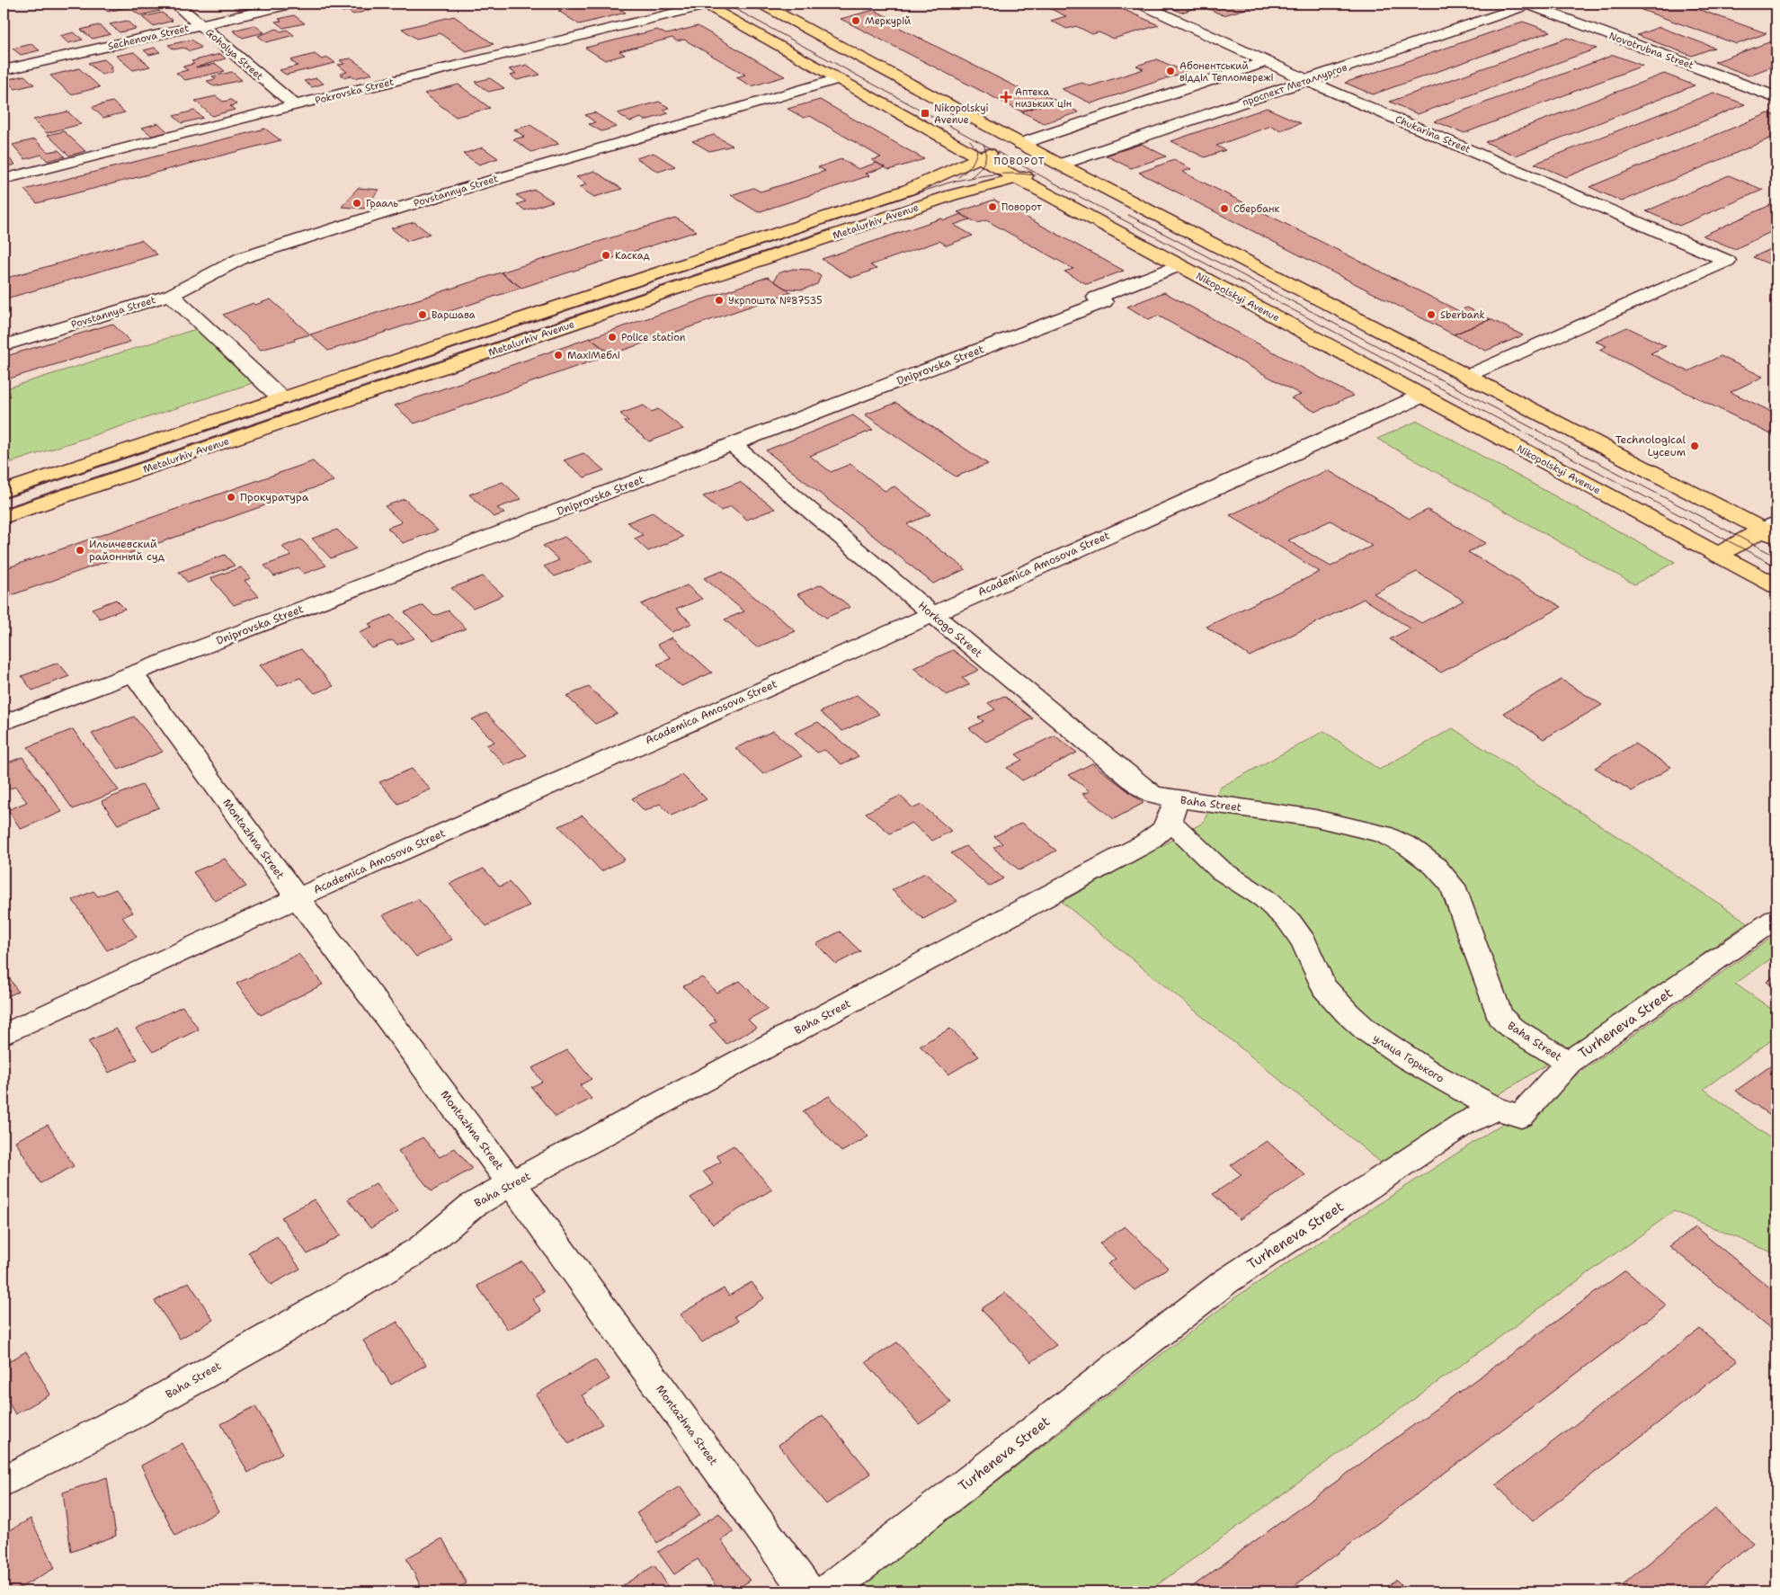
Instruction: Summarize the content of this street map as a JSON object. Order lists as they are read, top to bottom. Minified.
{"streets":{"main road":["Metalurhiv Avenue","Nikopolskyi Avenue"],"street":["Sechenova Street","Novotrubna Street","Goholya Street","проспект Металлургов","Pokrovska Street","Chukarina Street","Povstannya Street","Dniprovska Street","Academica Amosova Street","Horkogo Street","Baha Street","Montazhna Street","Turheneva Street","улица Горького"]},"crossings":[["Sechenova Street","Goholya Street"],["Novotrubna Street","проспект Металлургов"],["Goholya Street","Pokrovska Street"],["проспект Металлургов","Chukarina Street"],["проспект Металлургов","Metalurhiv Avenue"],["Pokrovska Street","Nikopolskyi Avenue"],["Povstannya Street","Nikopolskyi Avenue"],["Metalurhiv Avenue","Nikopolskyi Avenue"],["Nikopolskyi Avenue","Dniprovska Street"],["Nikopolskyi Avenue","Academica Amosova Street"],["Dniprovska Street","Horkogo Street"],["Dniprovska Street","Montazhna Street"],["Academica Amosova Street","Horkogo Street"],["Academica Amosova Street","Montazhna Street"],["Horkogo Street","Baha Street"],["Horkogo Street","улица Горького"],["Baha Street","Montazhna Street"],["Baha Street","Turheneva Street"],["Baha Street","улица Горького"],["Montazhna Street","Turheneva Street"],["Turheneva Street","улица Горького"]],"districts":["ПОВОРОТ"],"places":{"other":["Меркурій","Абонентський відділ Тепломережі","Грааль","Поворот","Сбербанк","Каскад","Укрпошта №87535","Варшава","Sberbank","Police station","MaxiМеблі","Technological Lyceum","Прокуратура","Ильичевский районный суд"],"health":["Аптека низьких цін"],"transit":["Nikopolskyi Avenue"]}}
